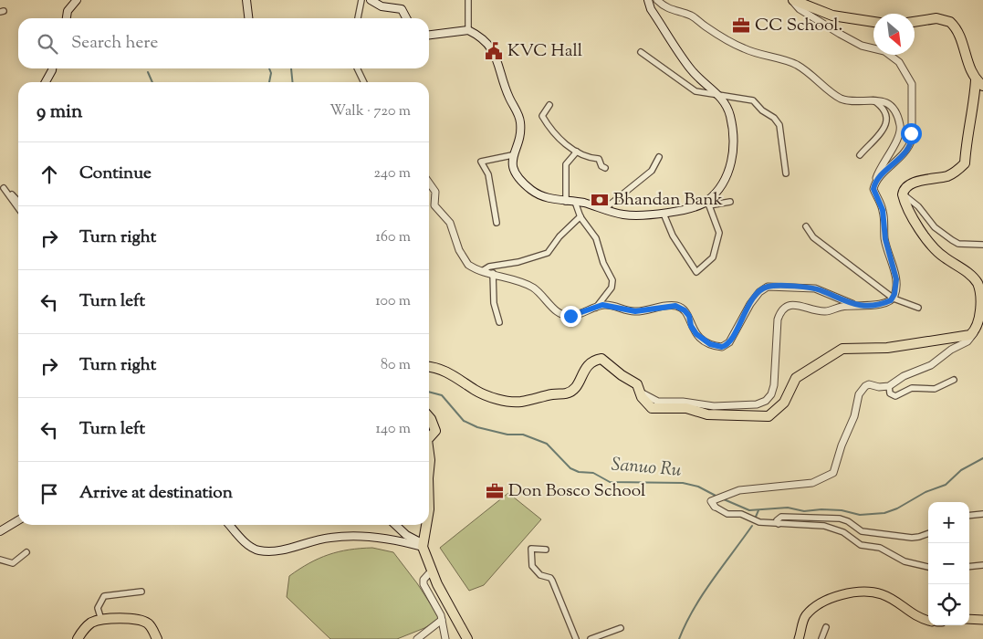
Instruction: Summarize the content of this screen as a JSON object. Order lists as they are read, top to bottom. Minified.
{"water":["Sanuo Ru"],"places":{"office":["CC School.","Don Bosco School"],"public building":["KVC Hall"],"bank":["Bhandan Bank"]},"north":"bottom right","page":{"search":"Search here","heading":["9 min","Walk · 720 m"],"list":[["Continue","240 m"],["Turn right","160 m"],["Turn left","100 m"],["Turn right","80 m"],["Turn left","140 m"],"Arrive at destination"],"map_buttons":["+","−"]}}
